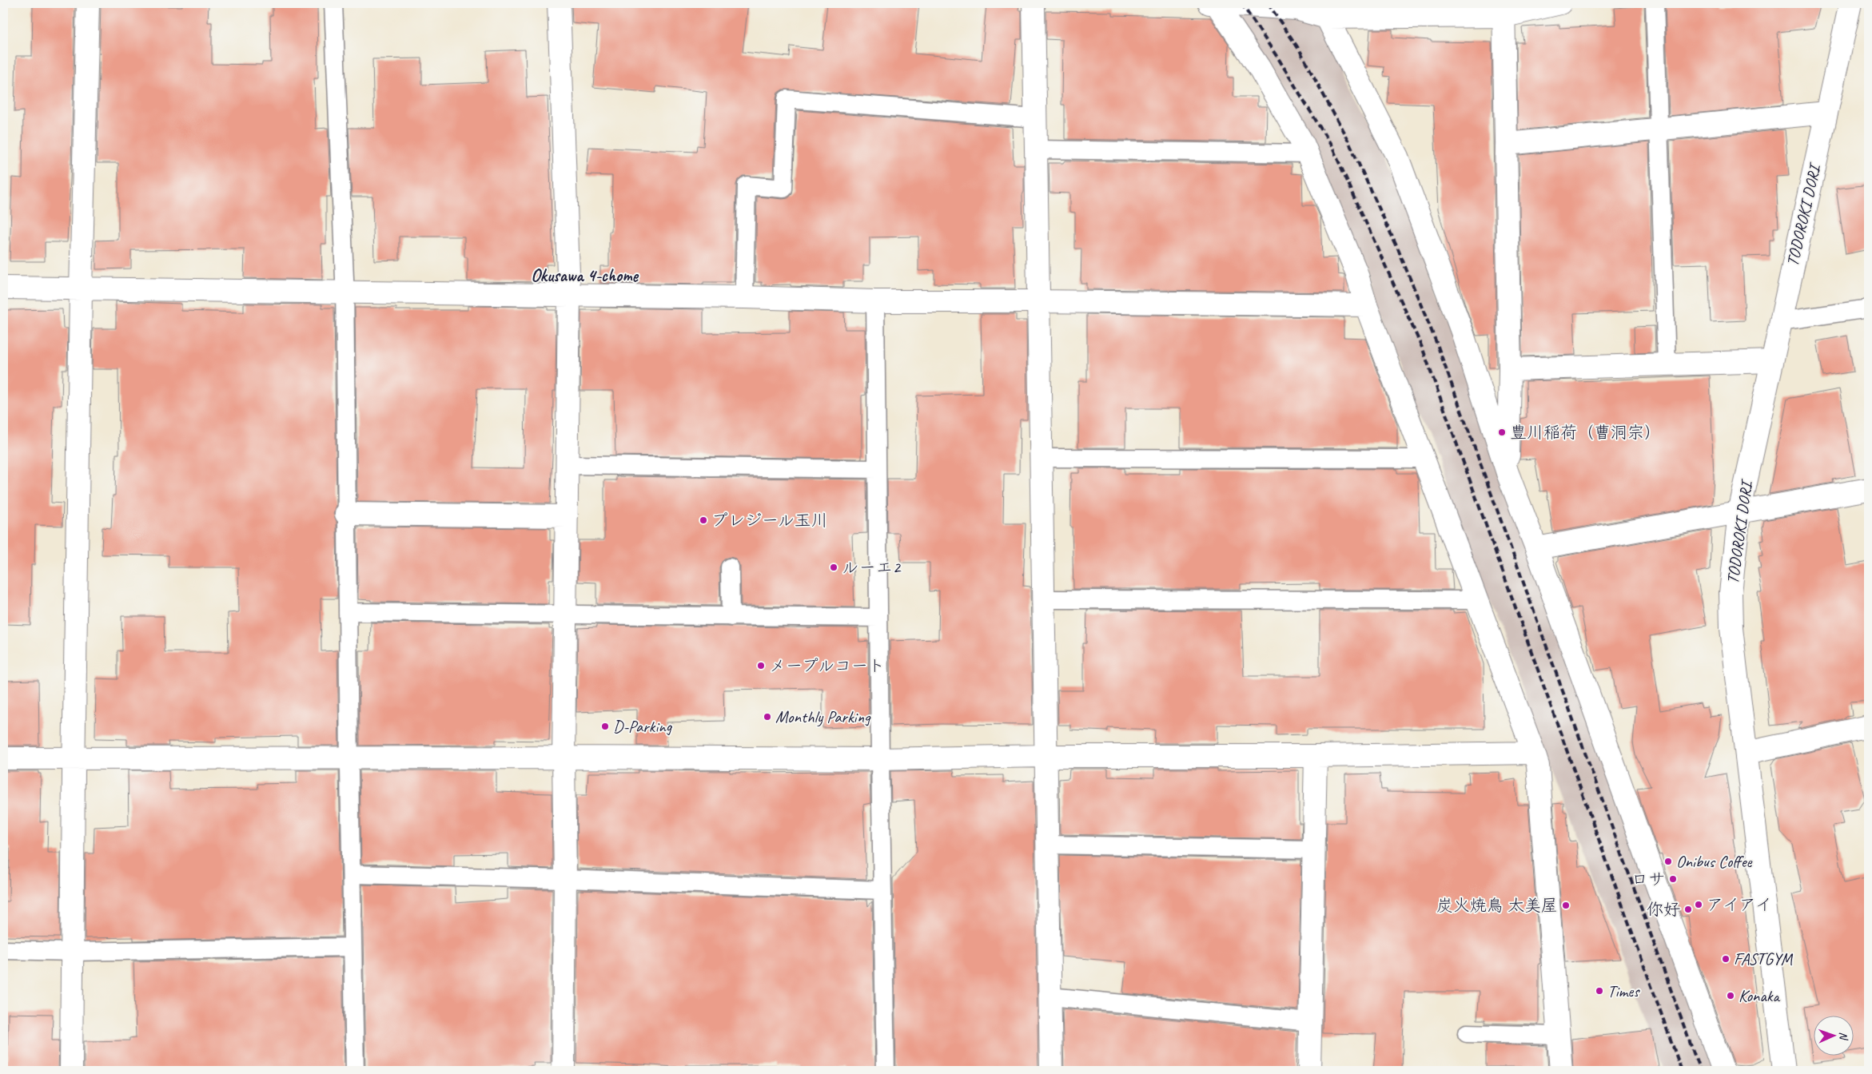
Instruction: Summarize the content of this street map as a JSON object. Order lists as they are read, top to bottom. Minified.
{"streets":{"street":["TODOROKI DORI"]},"districts":["Okusawa 4-chome"],"places":["豊川稲荷（曹洞宗）","プレジール玉川","ルーエ2","メープルコート","Monthly Parking","D-Parking","Onibus Coffee","ロサ","アイアイ","炭火焼鳥 太美屋","你好","FASTGYM","Times","Konaka"],"north":"right"}
